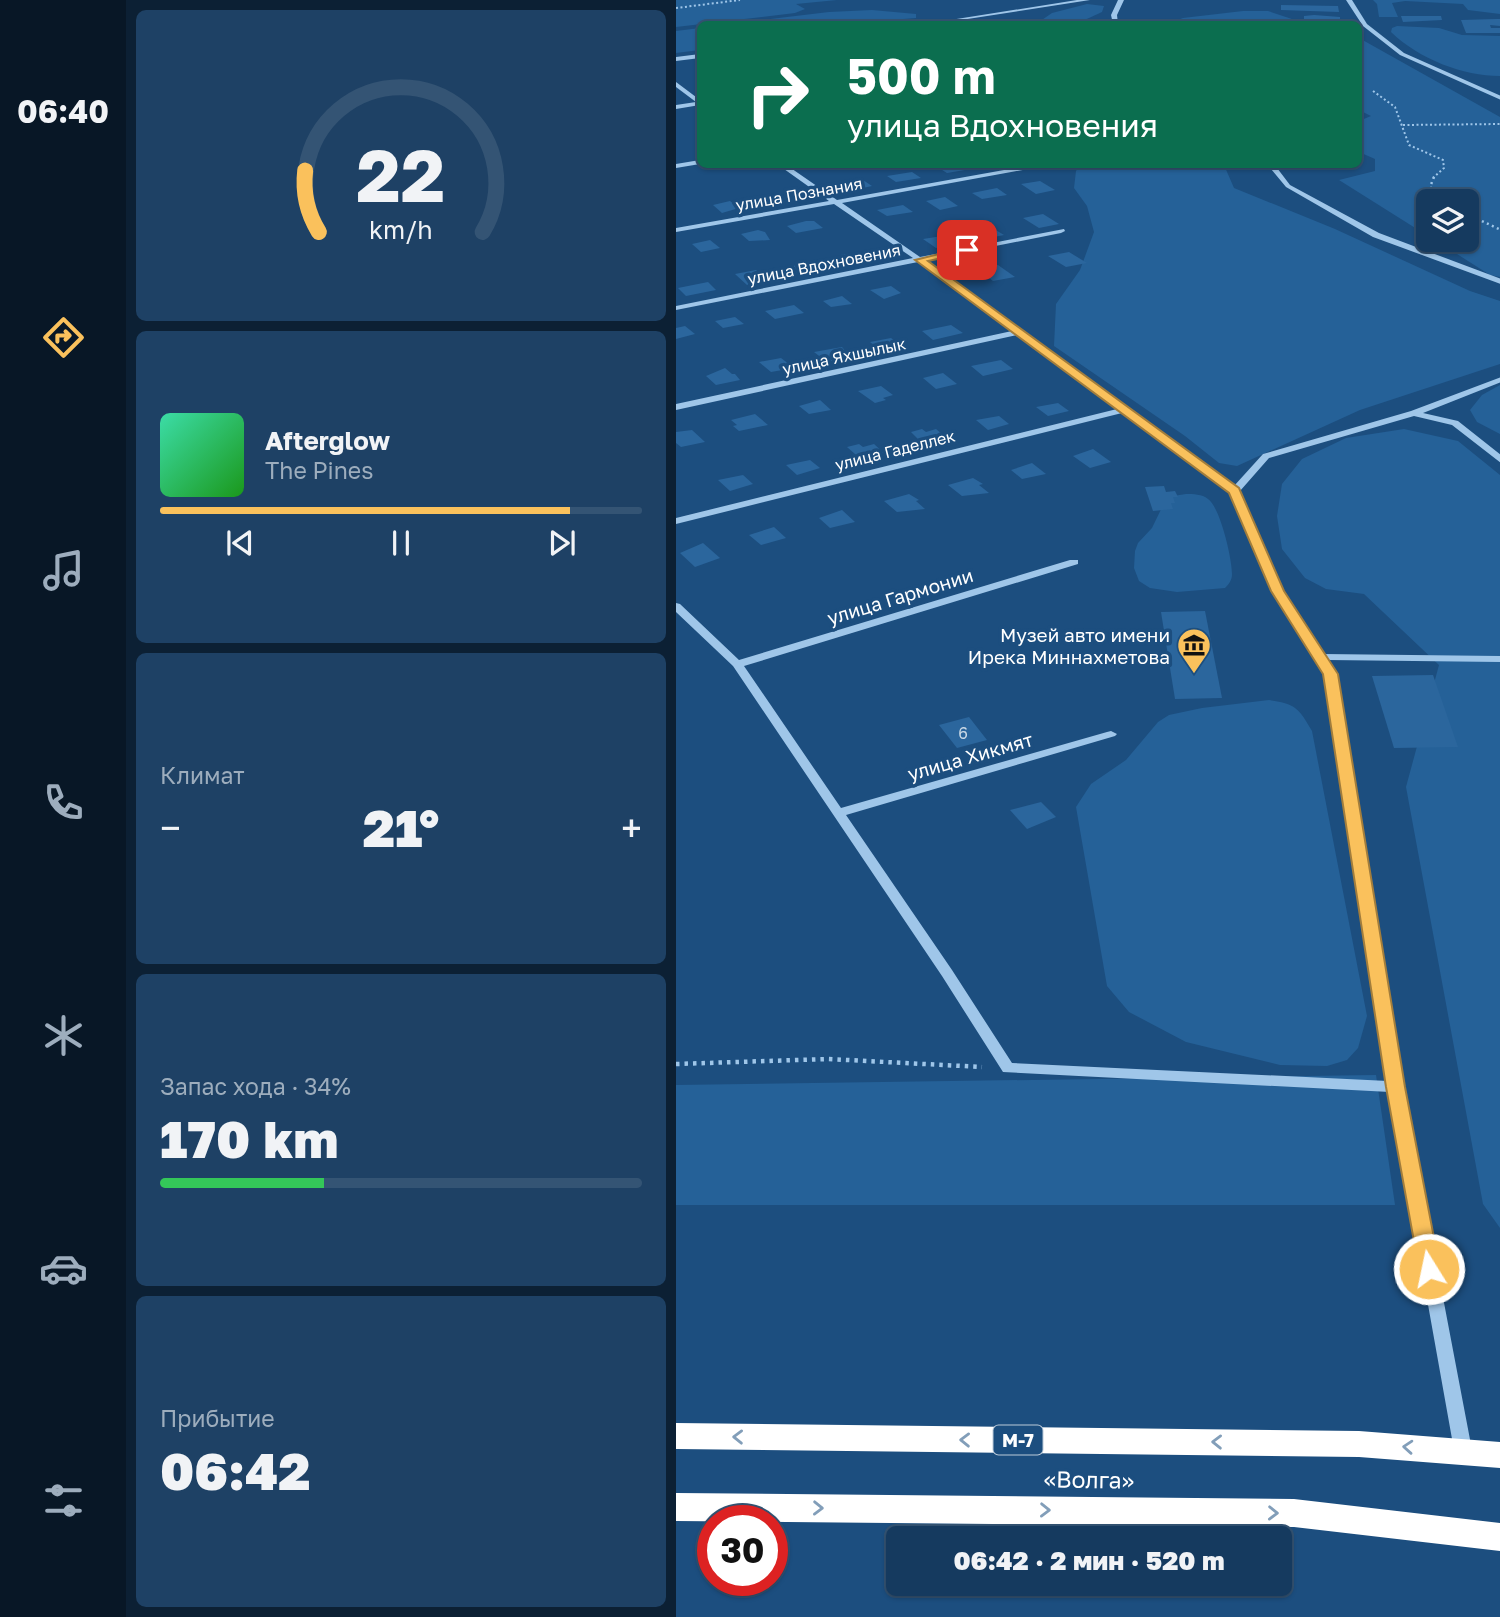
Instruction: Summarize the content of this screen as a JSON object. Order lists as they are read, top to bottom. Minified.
{"streets":{"highway":["М-7","«Волга»"],"street":["улица Познания","улица Вдохновения","улица Яхшылык","улица Гаделлек","улица Гармонии","улица Хикмят"]},"places":{"museum":["Музей авто имени Ирека Миннахметова"]},"house_numbers":["6"],"page":{"tabs":"06:40","turn":["500 m","улица Вдохновения"],"song":["Afterglow","The Pines"],"tile":["Климат",["Запас хода · 34%","170 km"],["Прибытие","06:42"]],"heat":["−","21°","+"],"limit":"30","trip":"06:42 · 2 мин · 520 m","gauge":["22","km/h"]}}
